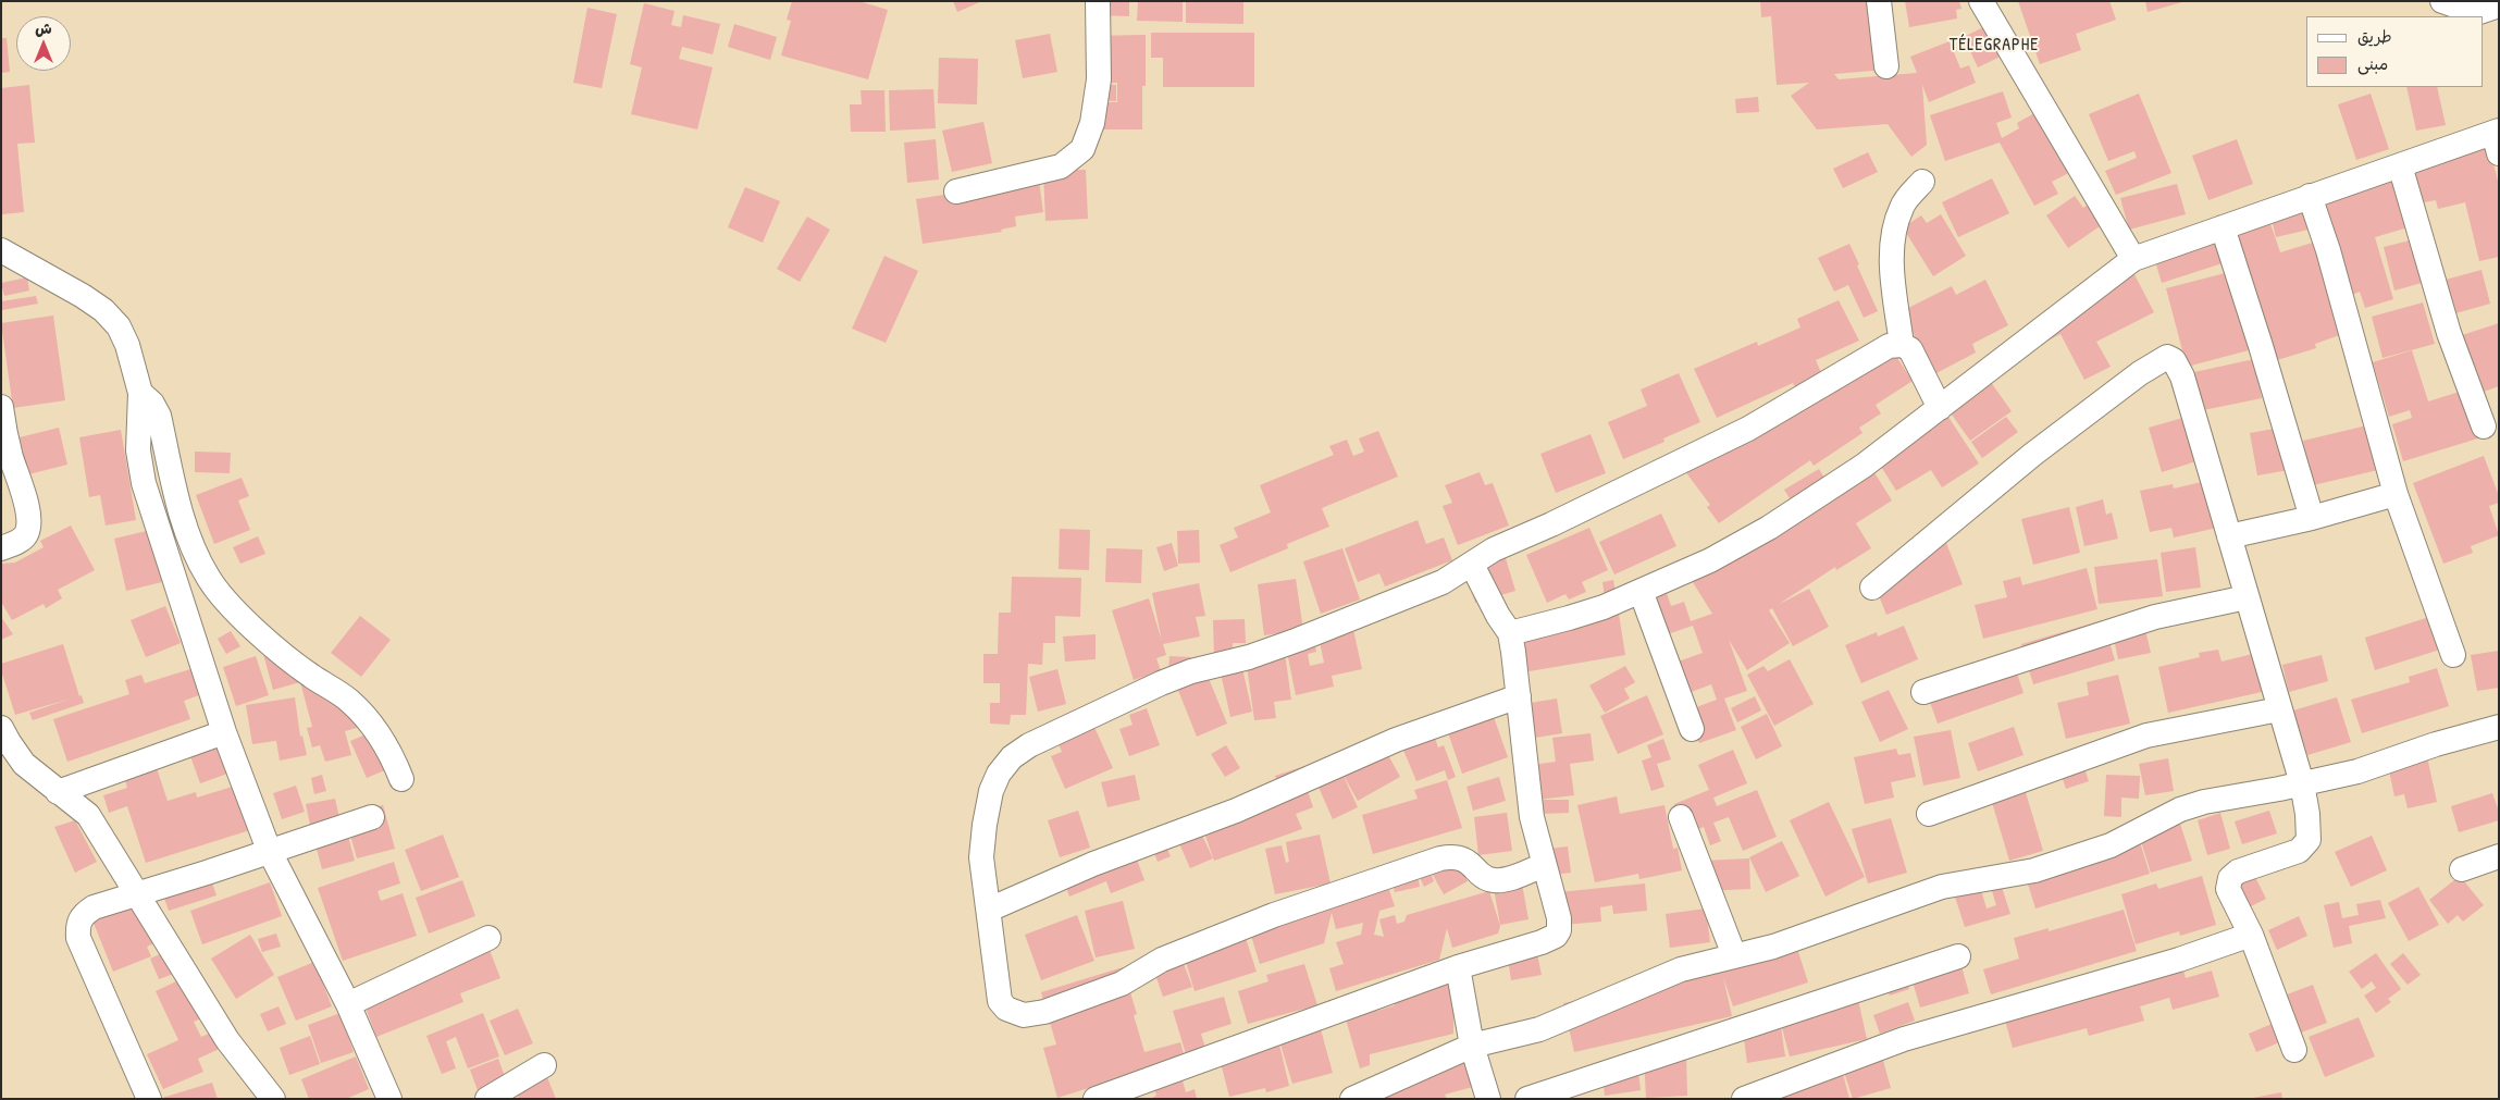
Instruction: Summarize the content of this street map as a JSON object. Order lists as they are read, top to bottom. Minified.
{"districts":["TÉLEGRAPHE"],"legend":["طريق","مبنى"],"north":"top"}
